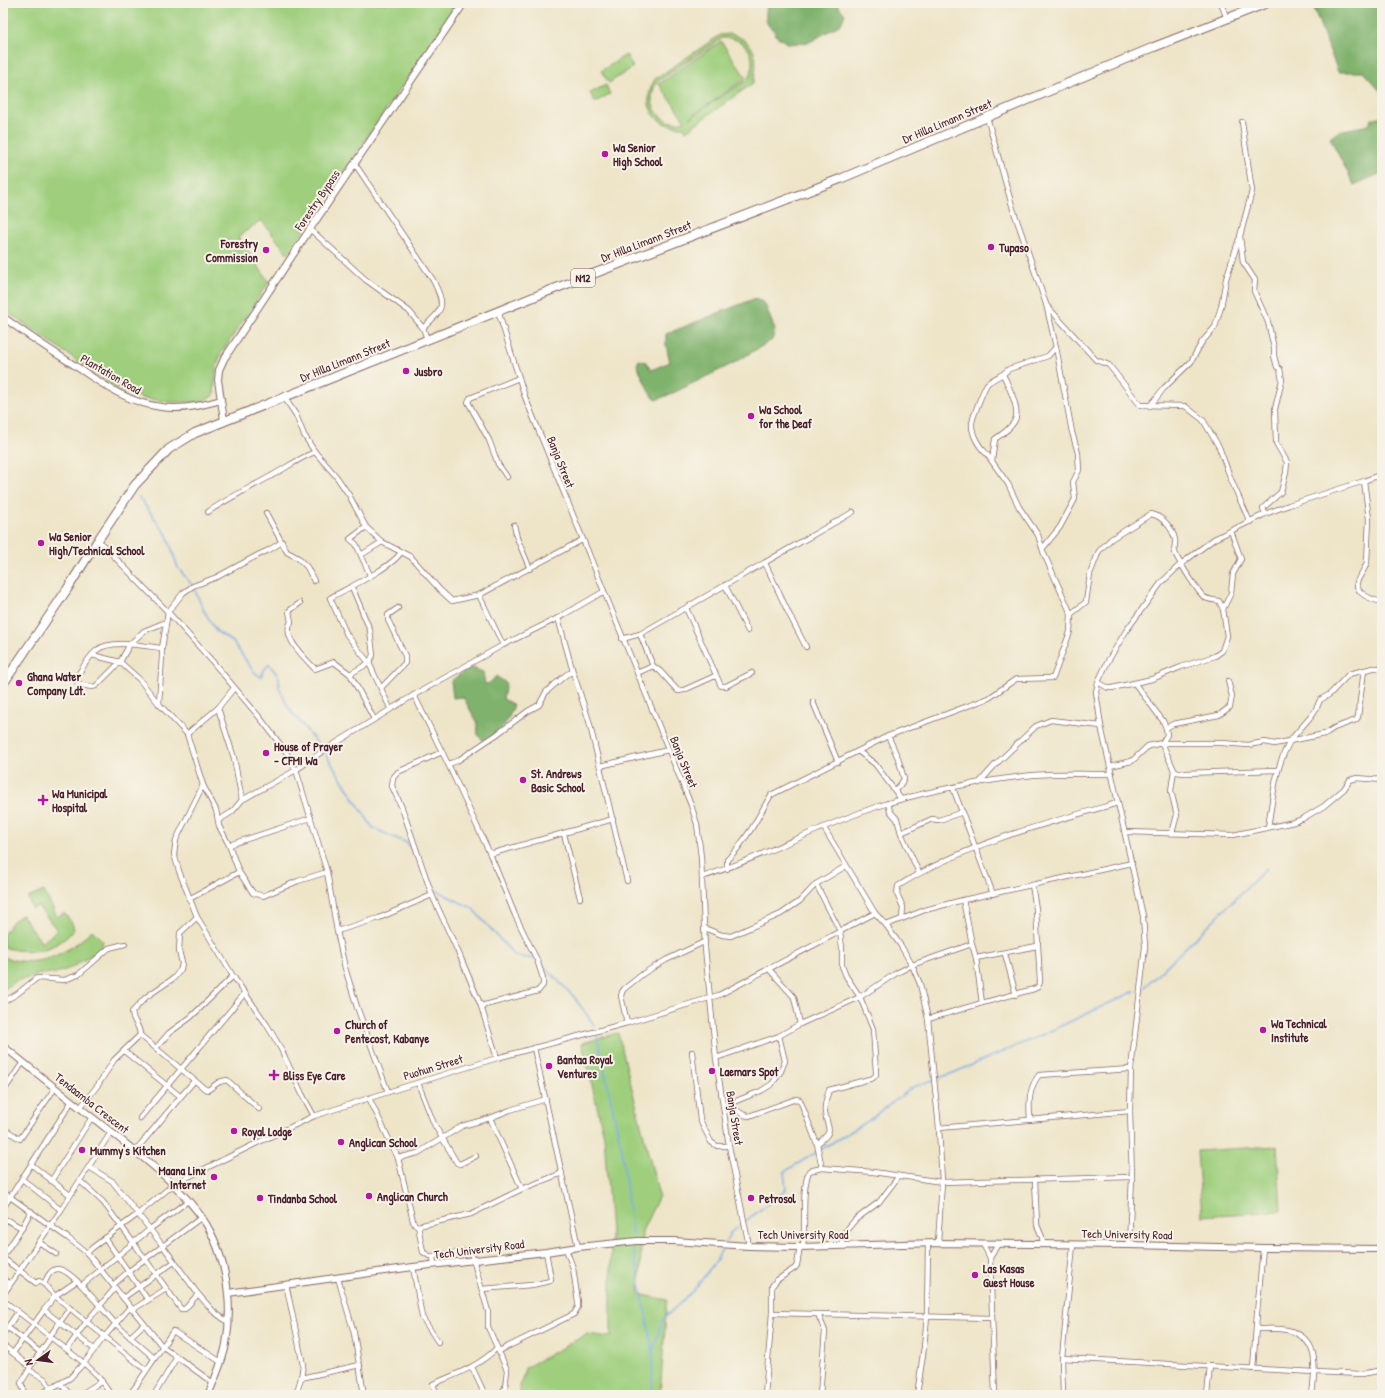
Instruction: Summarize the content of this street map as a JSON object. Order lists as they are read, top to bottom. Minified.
{"streets":{"highway":["Dr Hilla Limann Street","N12"],"street":["Forestry Bypass","Plantation Road","Banja Street","Puohun Street","Tendaamba Crescent","Tech University Road"]},"crossings":[["Dr Hilla Limann Street","Forestry Bypass"],["Dr Hilla Limann Street","Banja Street"],["Forestry Bypass","Plantation Road"],["Banja Street","Puohun Street"],["Banja Street","Tech University Road"],["Puohun Street","Tendaamba Crescent"],["Tendaamba Crescent","Tech University Road"]],"places":{"other":["Wa Senior High School","Tupaso","Forestry Commission","Jusbro","Wa School for the Deaf","Wa Senior High/Technical School","Ghana Water Company Ldt.","House of Prayer - CFMI Wa","St. Andrews Basic School","Wa Technical Institute","Church of Pentecost, Kabanye","Bantaa Royal Ventures","Laemars Spot","Royal Lodge","Anglican School","Mummy's Kitchen","Maana Linx Internet","Anglican Church","Tindanba School","Petrosol","Las Kasas Guest House"],"health":["Wa Municipal Hospital","Bliss Eye Care"]},"north":"left"}
